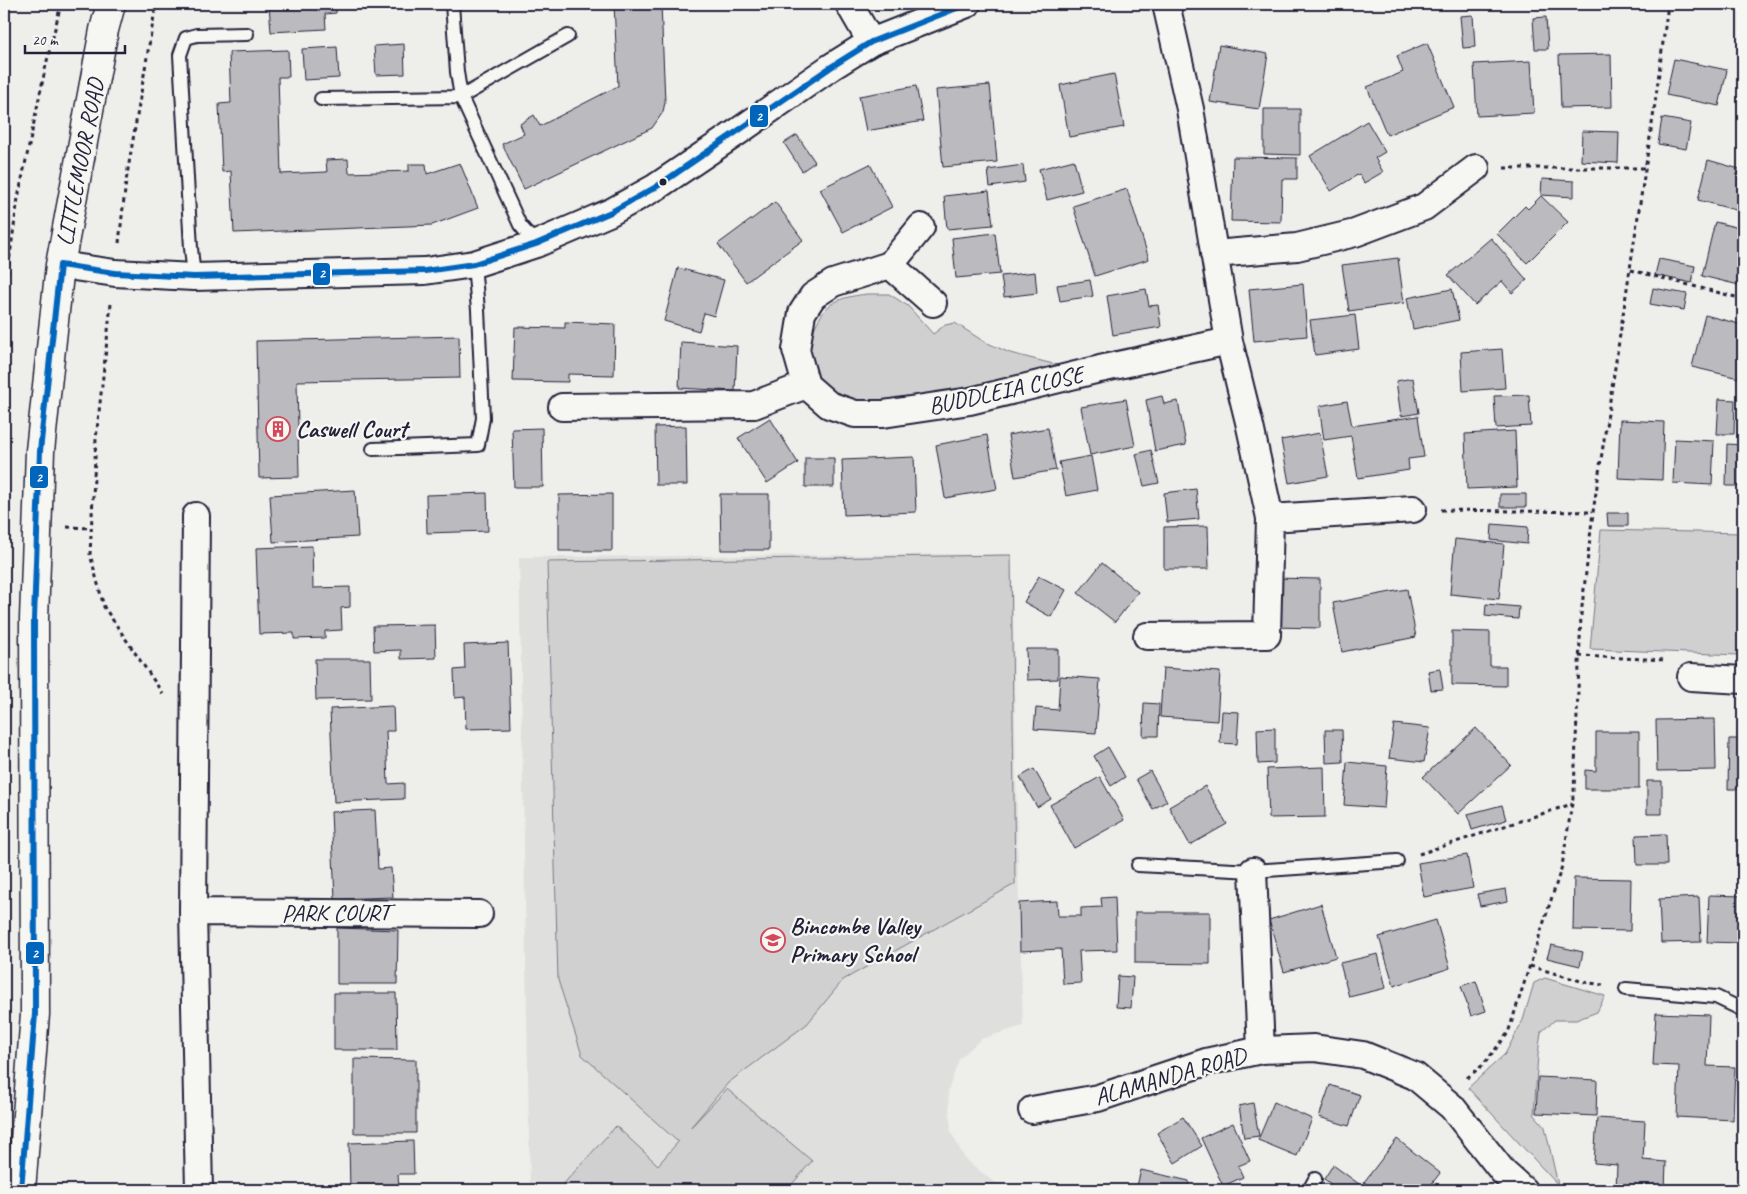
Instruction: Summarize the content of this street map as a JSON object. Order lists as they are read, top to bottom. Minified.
{"streets":{"main road":["LITTLEMOOR ROAD"],"street":["BUDDLEIA CLOSE","PARK COURT","ALAMANDA ROAD"]},"places":{"building":["Caswell Court"],"school or university":["Bincombe Valley Primary School"]},"lines":["transit line 2"],"scale_bar":"20 m"}
